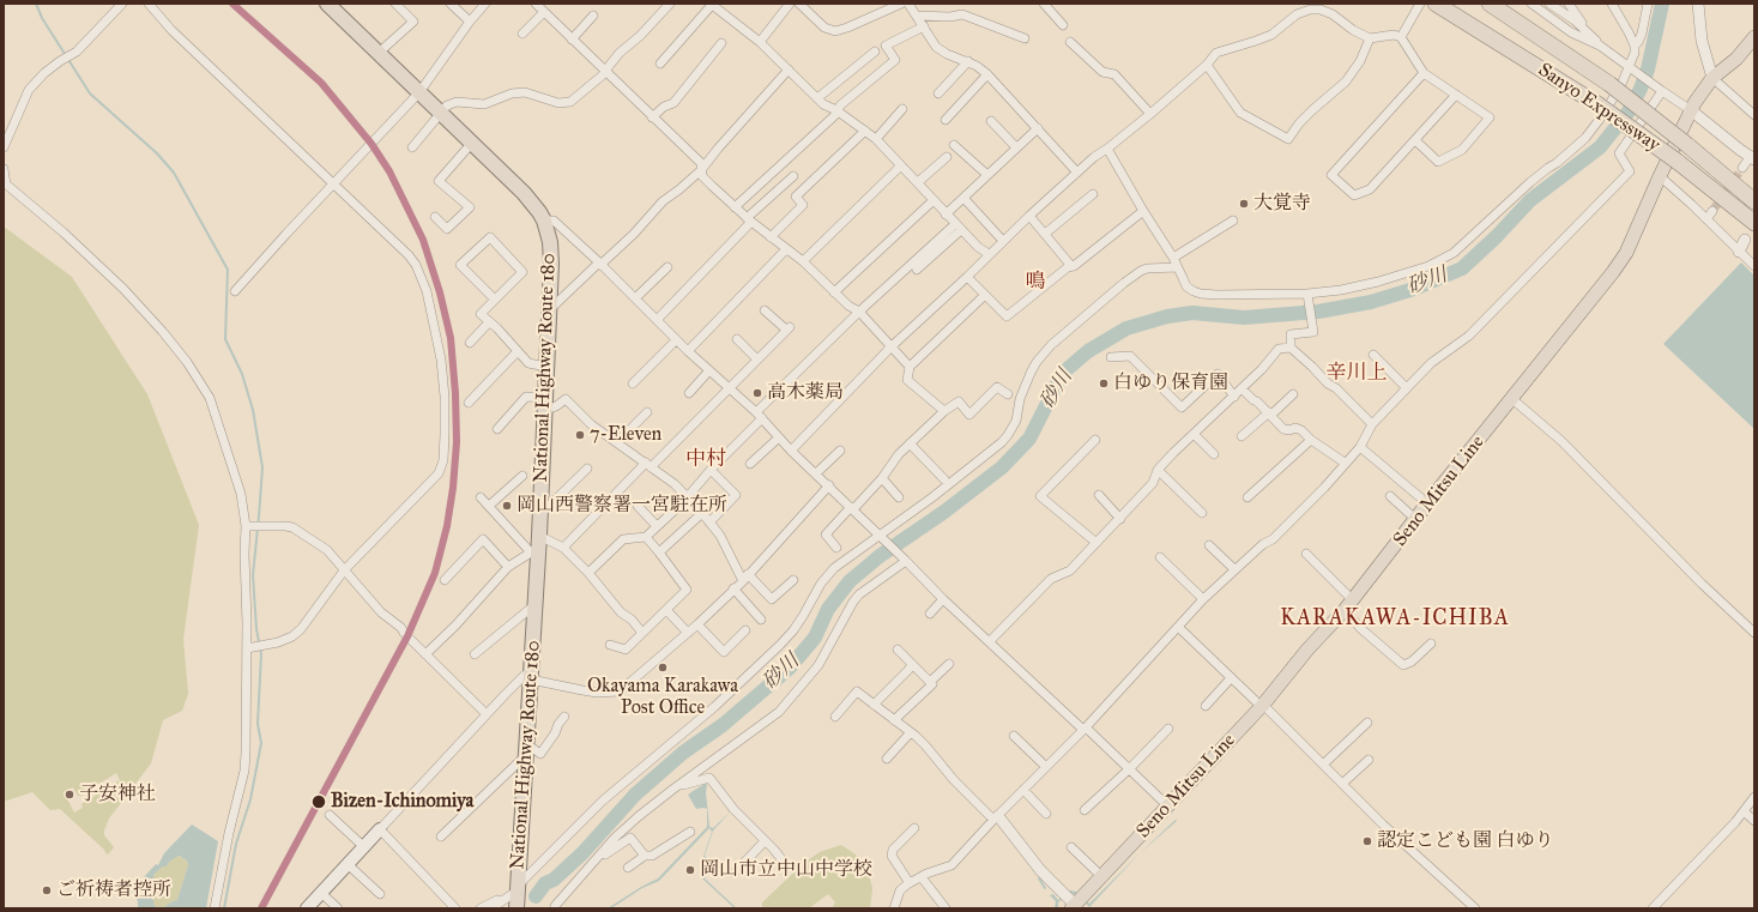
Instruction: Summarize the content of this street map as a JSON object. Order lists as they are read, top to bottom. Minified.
{"streets":{"highway":["Sanyo Expressway","National Highway Route 180"],"main road":["Seno Mitsu Line"]},"districts":["鳴","辛川上","中村","KARAKAWA-ICHIBA"],"water":["砂川"],"places":["大覚寺","白ゆり保育園","高木薬局","7-Eleven","岡山西警察署一宮駐在所","Okayama Karakawa Post Office","子安神社","Bizen-Ichinomiya","認定こども園 白ゆり","岡山市立中山中学校","ご祈祷者控所"]}
